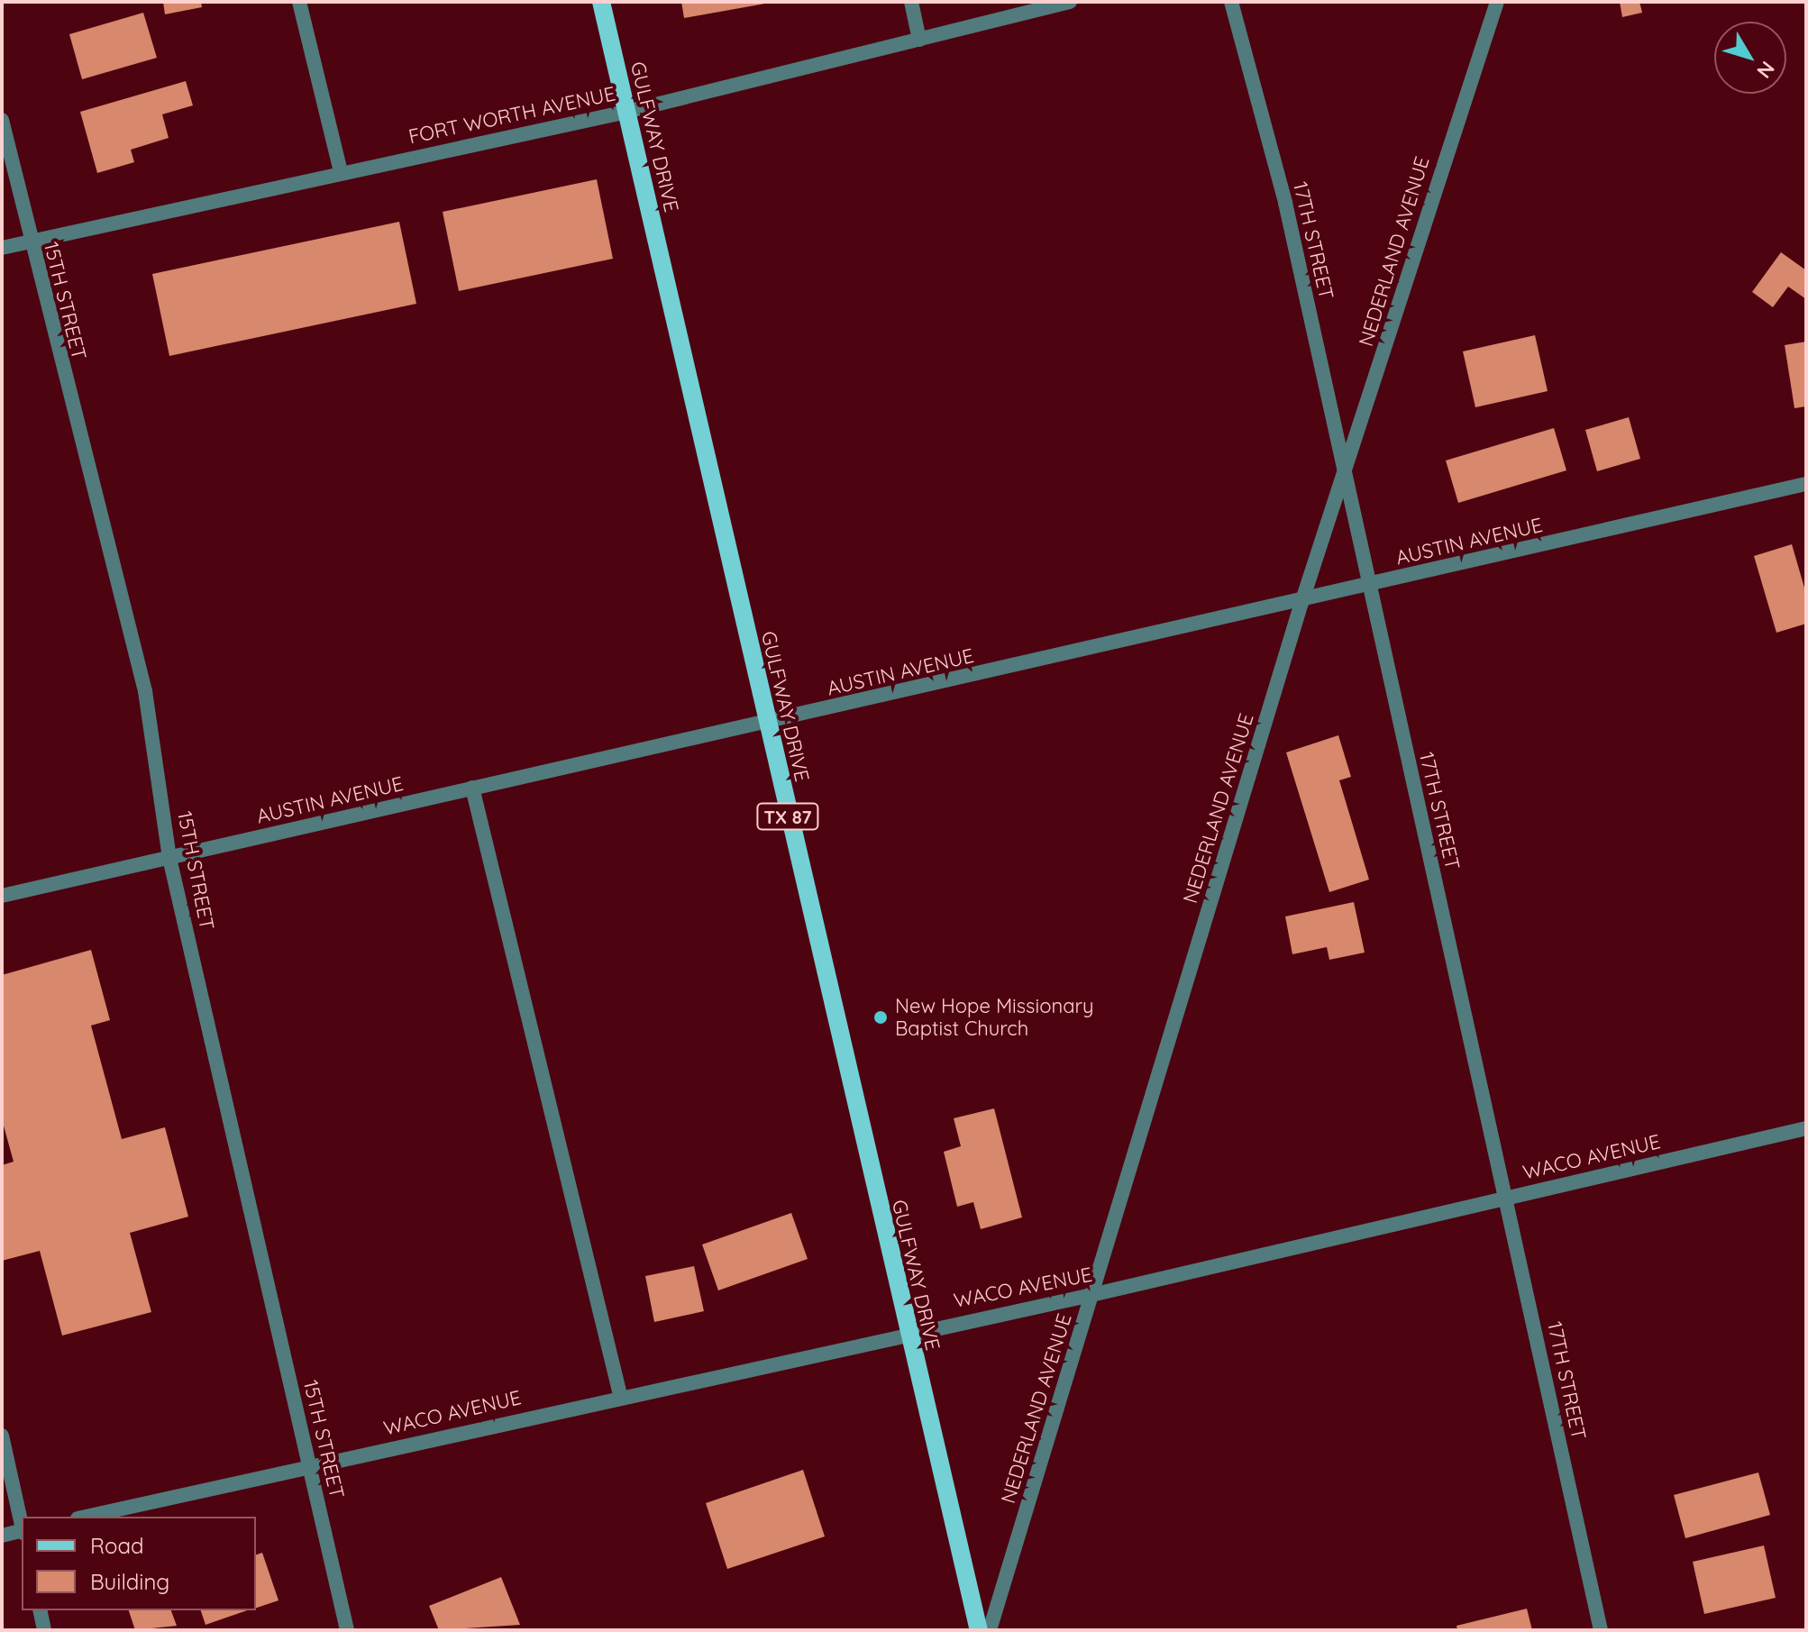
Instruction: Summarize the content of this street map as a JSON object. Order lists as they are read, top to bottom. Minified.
{"streets":{"main road":["GULFWAY DRIVE","TX 87"],"street":["FORT WORTH AVENUE","17TH STREET","NEDERLAND AVENUE","15TH STREET","AUSTIN AVENUE","WACO AVENUE"]},"crossings":[["FORT WORTH AVENUE","GULFWAY DRIVE"],["FORT WORTH AVENUE","15TH STREET"],["GULFWAY DRIVE","AUSTIN AVENUE"],["GULFWAY DRIVE","WACO AVENUE"],["17TH STREET","NEDERLAND AVENUE"],["17TH STREET","AUSTIN AVENUE"],["17TH STREET","WACO AVENUE"],["NEDERLAND AVENUE","AUSTIN AVENUE"],["NEDERLAND AVENUE","WACO AVENUE"],["15TH STREET","AUSTIN AVENUE"],["15TH STREET","WACO AVENUE"]],"places":["New Hope Missionary Baptist Church"],"legend":["Road","Building"],"north":"bottom right"}
